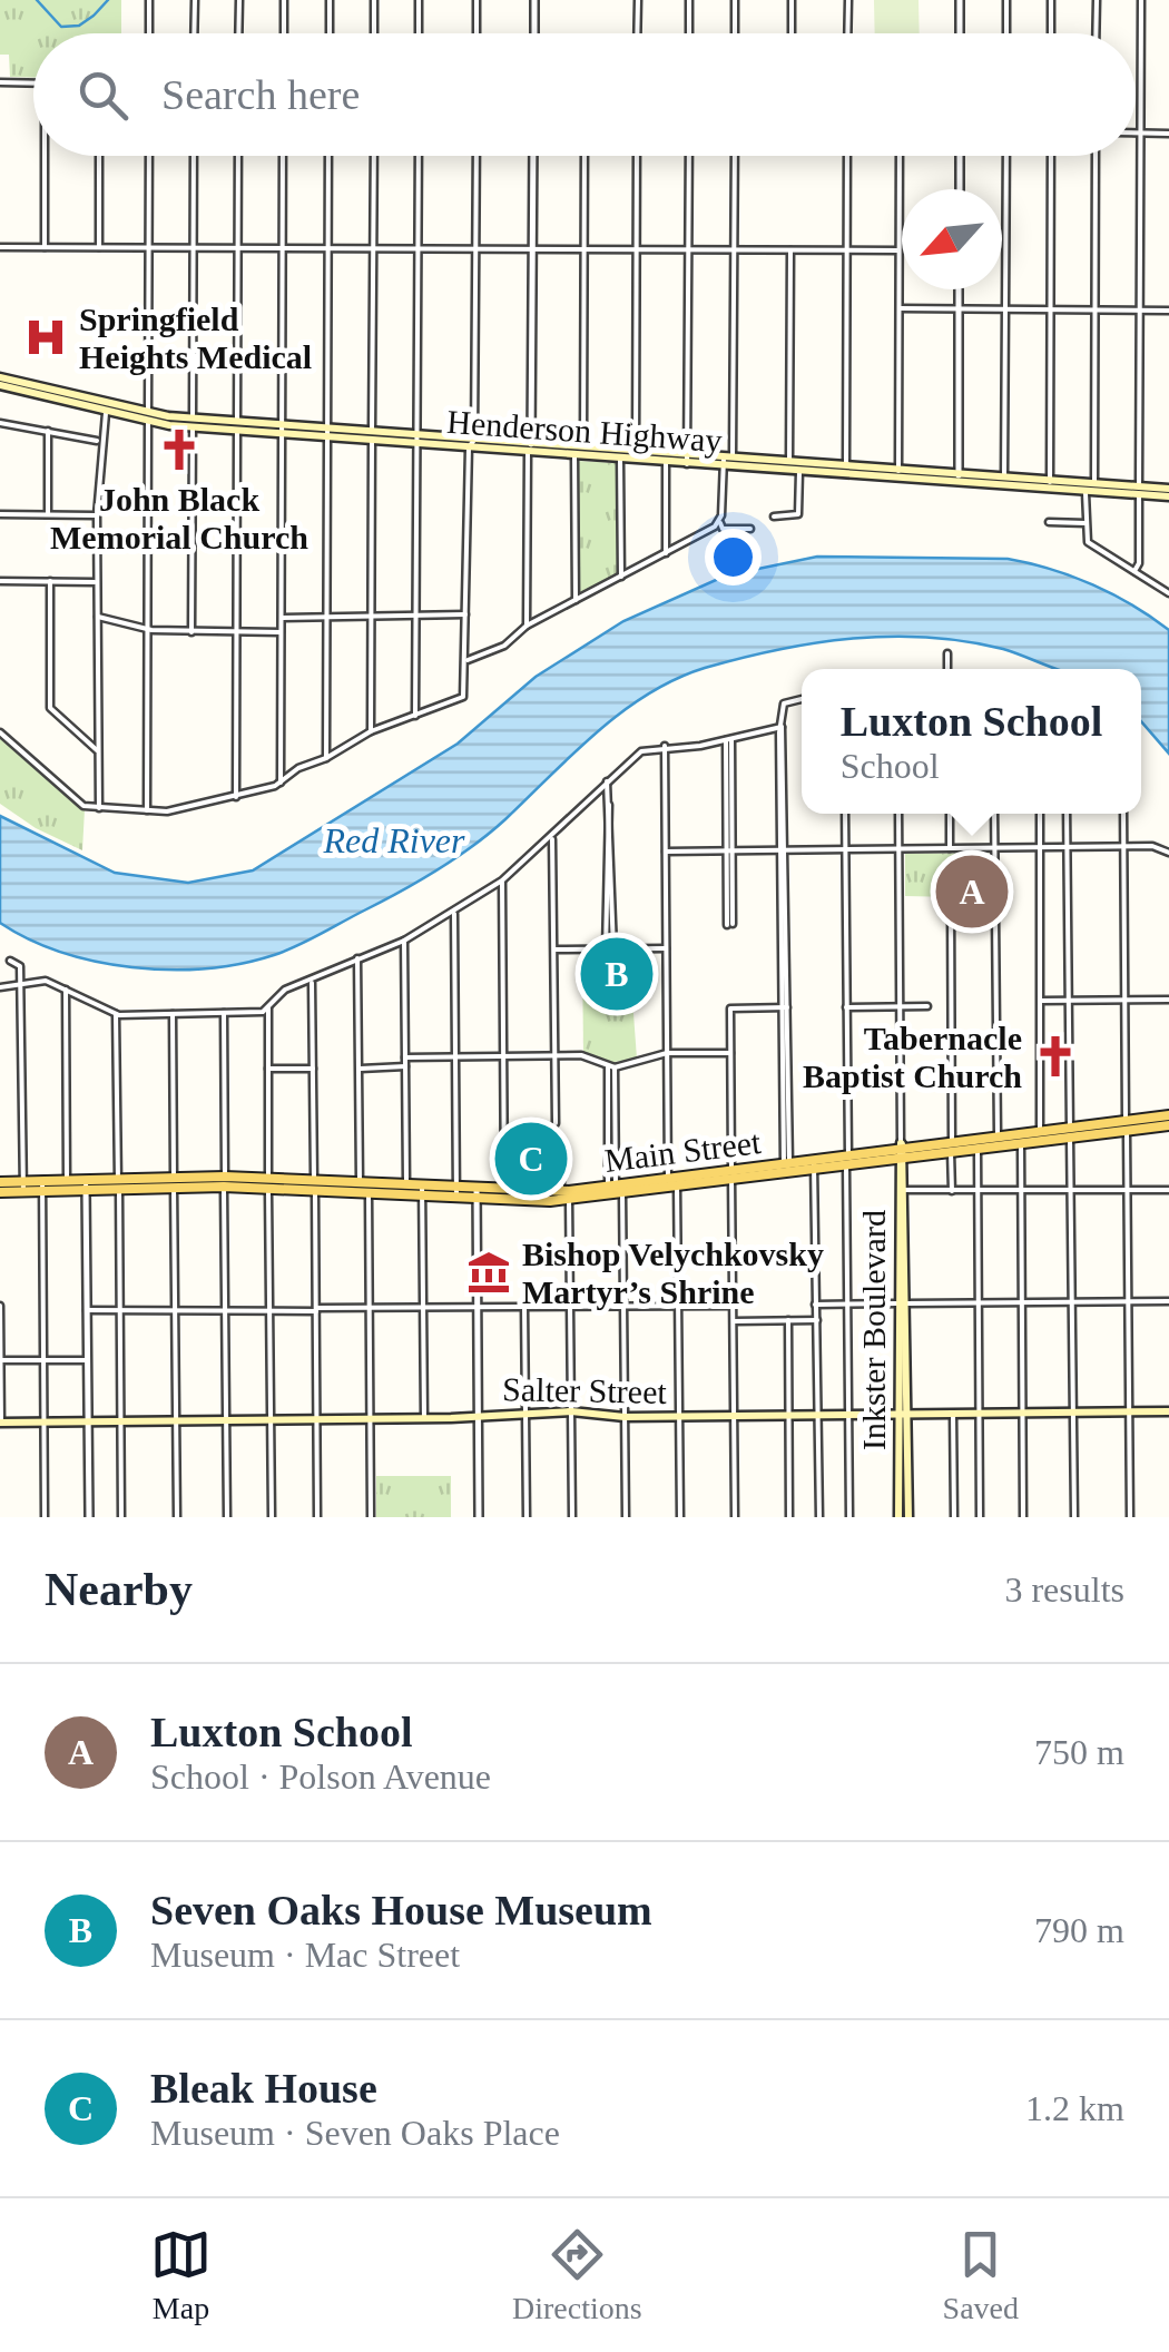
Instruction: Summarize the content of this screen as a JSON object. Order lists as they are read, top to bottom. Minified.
{"streets":{"main road":["Henderson Highway","Main Street","Inkster Boulevard","Salter Street"]},"crossings":[["Main Street","Inkster Boulevard"],["Inkster Boulevard","Salter Street"]],"water":["Red River"],"places":{"hospital":["Springfield Heights Medical"],"church":["John Black Memorial Church","Tabernacle Baptist Church"],"museum":["Bishop Velychkovsky Martyr’s Shrine"]},"north":"bottom left","page":{"search":"Search here","popup":["Luxton School","School"],"pins":["A","B","C"],"heading":["Nearby","3 results"],"list":[{"mark":"A","name":"Luxton School","note":"School · Polson Avenue","value":"750 m"},{"mark":"B","name":"Seven Oaks House Museum","note":"Museum · Mac Street","value":"790 m"},{"mark":"C","name":"Bleak House","note":"Museum · Seven Oaks Place","value":"1.2 km"}],"nav":["Map","Directions","Saved"]}}
